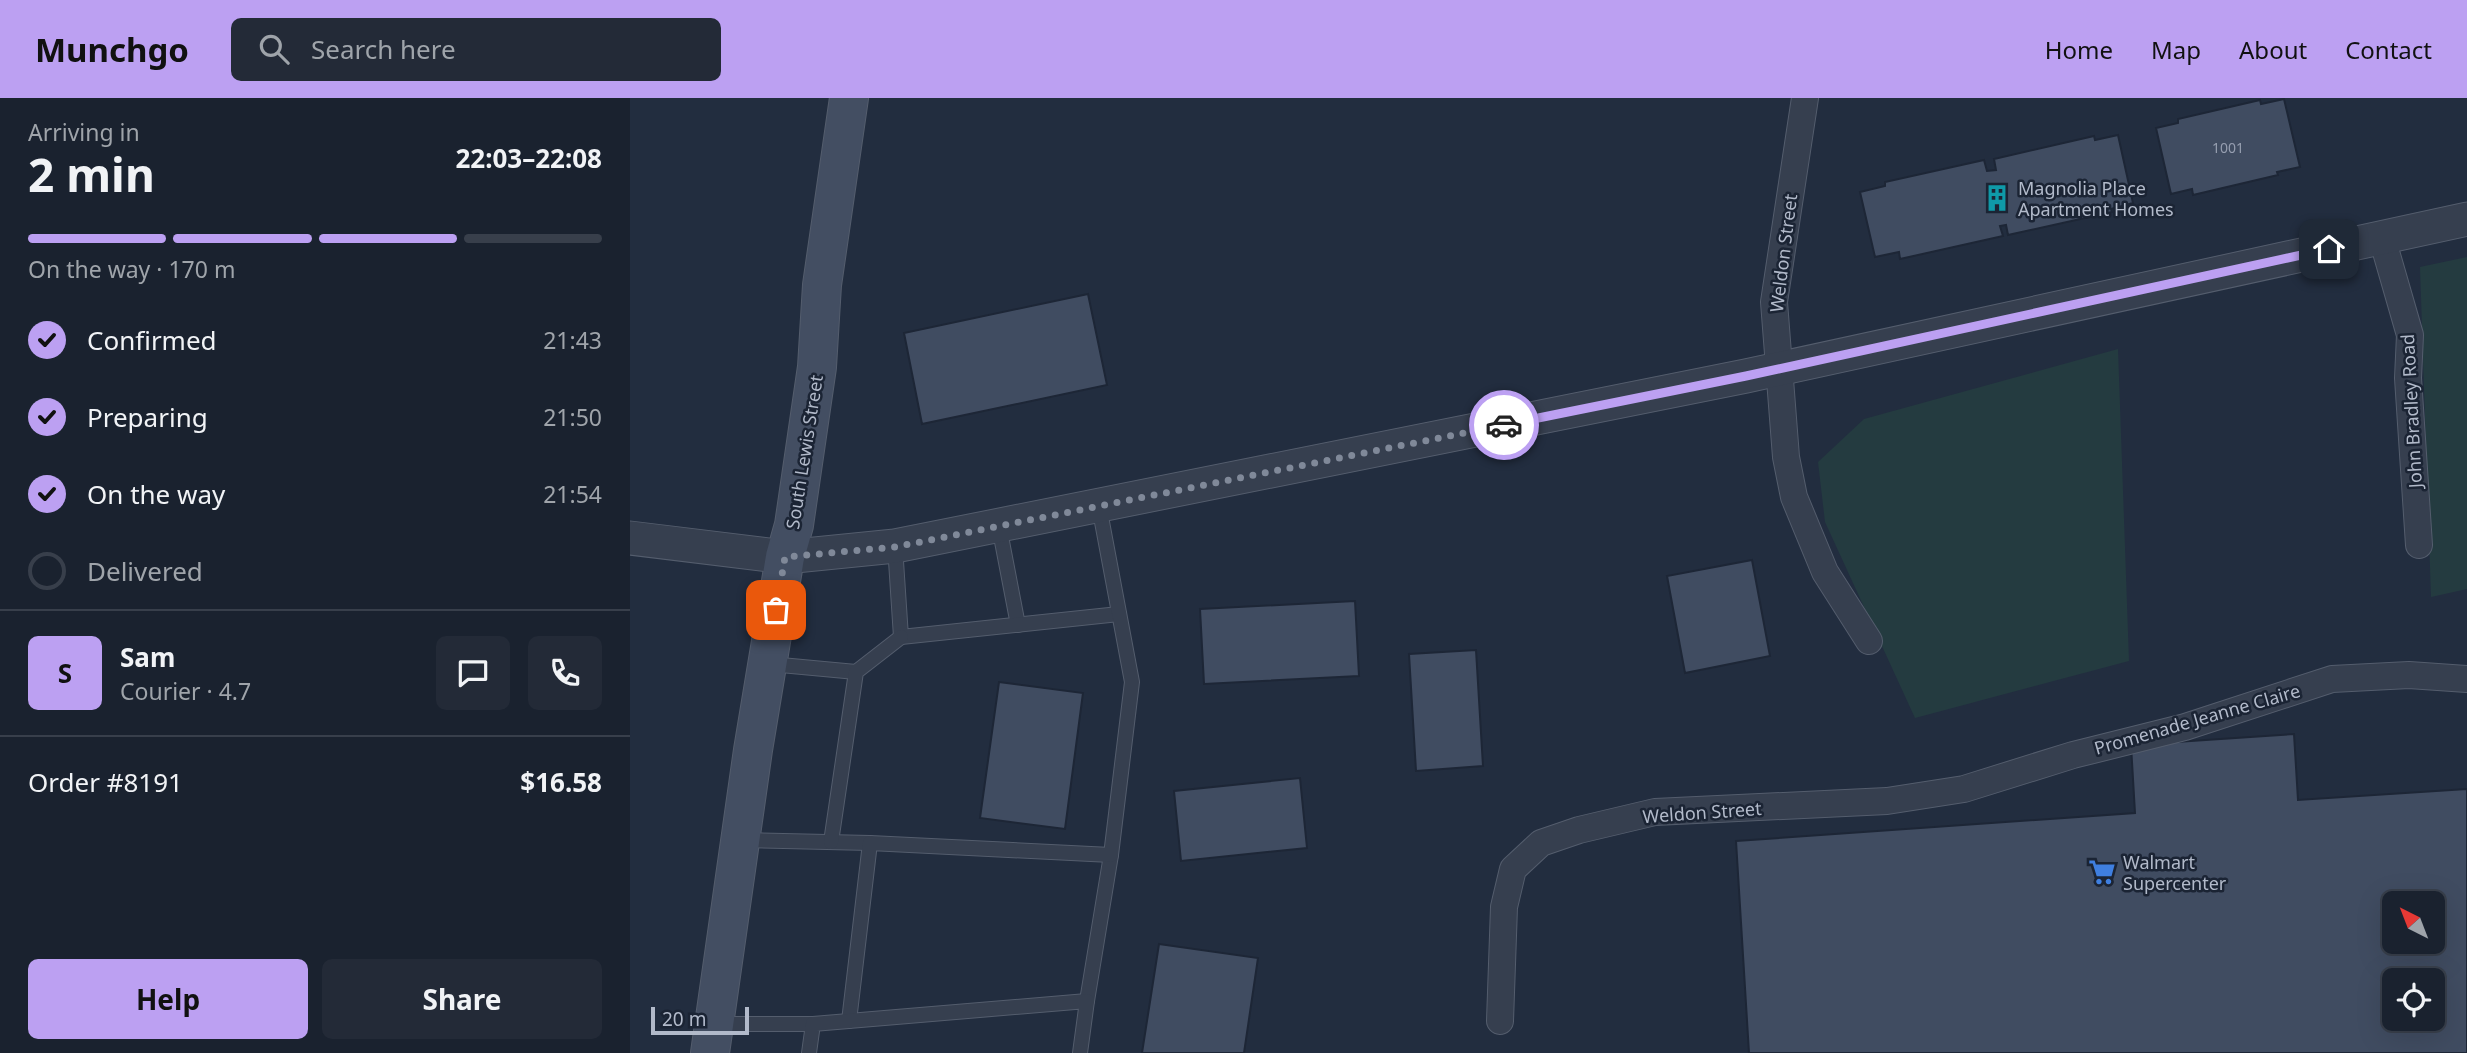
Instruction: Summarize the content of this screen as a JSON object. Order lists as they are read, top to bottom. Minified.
{"streets":{"main road":["South Lewis Street"],"street":["Weldon Street","John Bradley Road","Promenade Jeanne Claire"]},"crossings":[["Weldon Street","Promenade Jeanne Claire"]],"places":{"building":["Magnolia Place Apartment Homes"],"supermarket":["Walmart Supercenter"]},"house_numbers":["1001"],"scale_bar":"20 m","north":"top left","page":{"header":"Munchgo","search":"Search here","nav":["Home","Map","About","Contact"],"heading":["2 min","Arriving in","22:03–22:08"],"panel":["Sam","Courier · 4.7","Order #8191","$16.58"],"bar":"On the way · 170 m","list":[["Confirmed","21:43"],["Preparing","21:50"],["On the way","21:54"],"Delivered"],"round":"S","buttons":["Help","Share"],"scale":"20 m"}}
